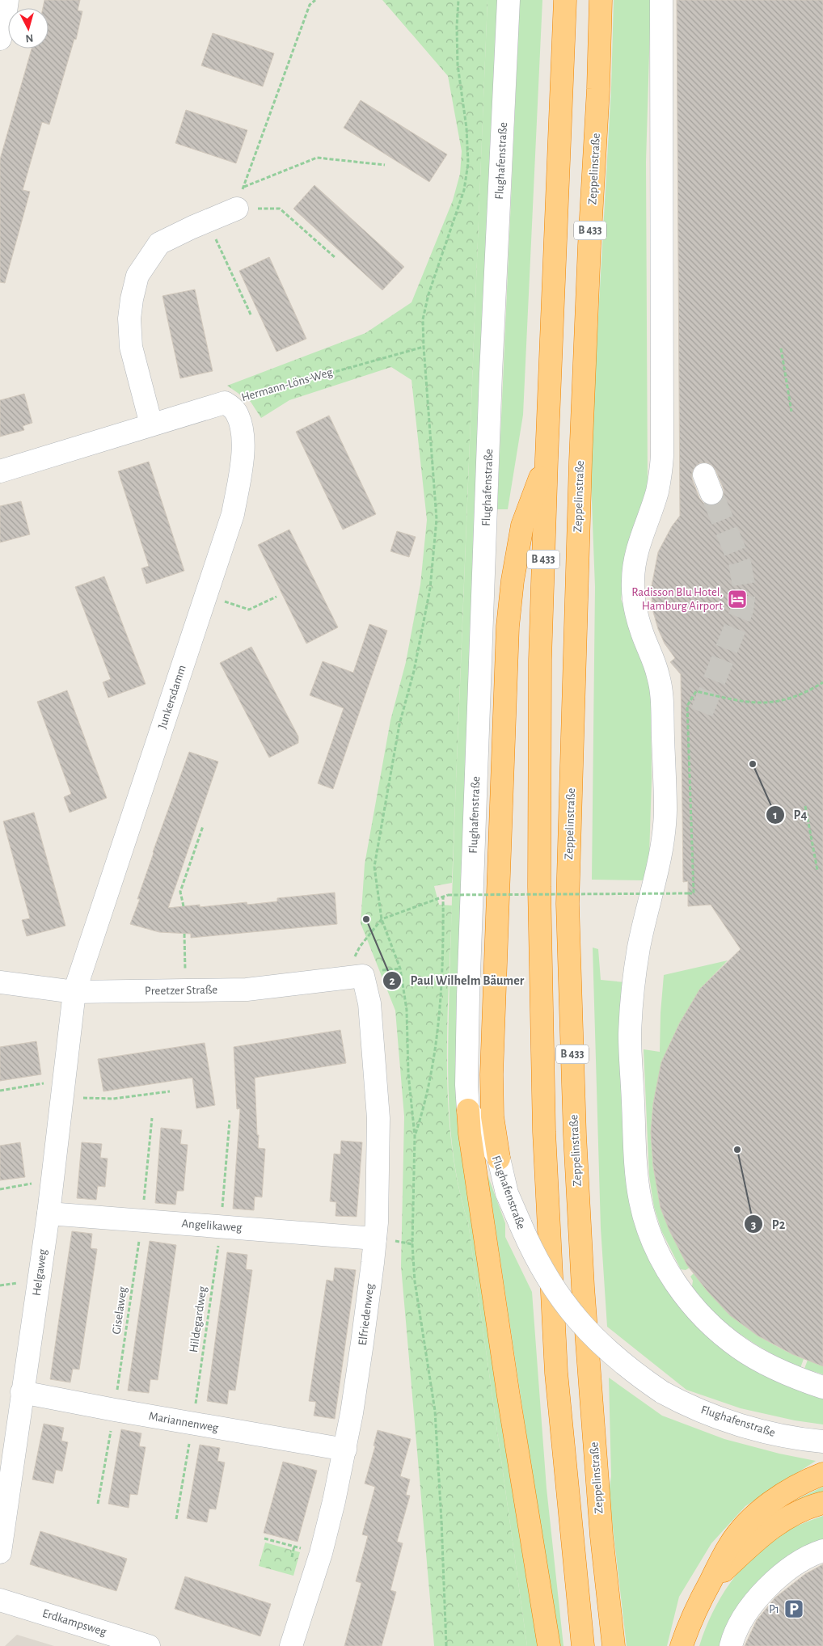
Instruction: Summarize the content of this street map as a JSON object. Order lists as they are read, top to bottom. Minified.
{"streets":{"highway":["Zeppelinstraße","B 433"],"street":["Flughafenstraße","Hermann-Löns-Weg","Junkersdamm","Preetzer Straße","Angelikaweg","Helgaweg","Elfriedenweg","Mariannenweg","Erdkampsweg"],"path":["Giselaweg","Hildegardweg"]},"crossings":[["Hermann-Löns-Weg","Junkersdamm"],["Junkersdamm","Preetzer Straße"],["Junkersdamm","Helgaweg"],["Preetzer Straße","Helgaweg"],["Preetzer Straße","Elfriedenweg"],["Angelikaweg","Helgaweg"],["Angelikaweg","Giselaweg"],["Angelikaweg","Elfriedenweg"],["Angelikaweg","Hildegardweg"],["Helgaweg","Mariannenweg"],["Giselaweg","Mariannenweg"],["Elfriedenweg","Mariannenweg"],["Hildegardweg","Mariannenweg"]],"places":{"hotel":["Radisson Blu Hotel, Hamburg Airport"],"other":["P4","Paul Wilhelm Bäumer","P2"],"parking":["P1"]},"north":"bottom"}
